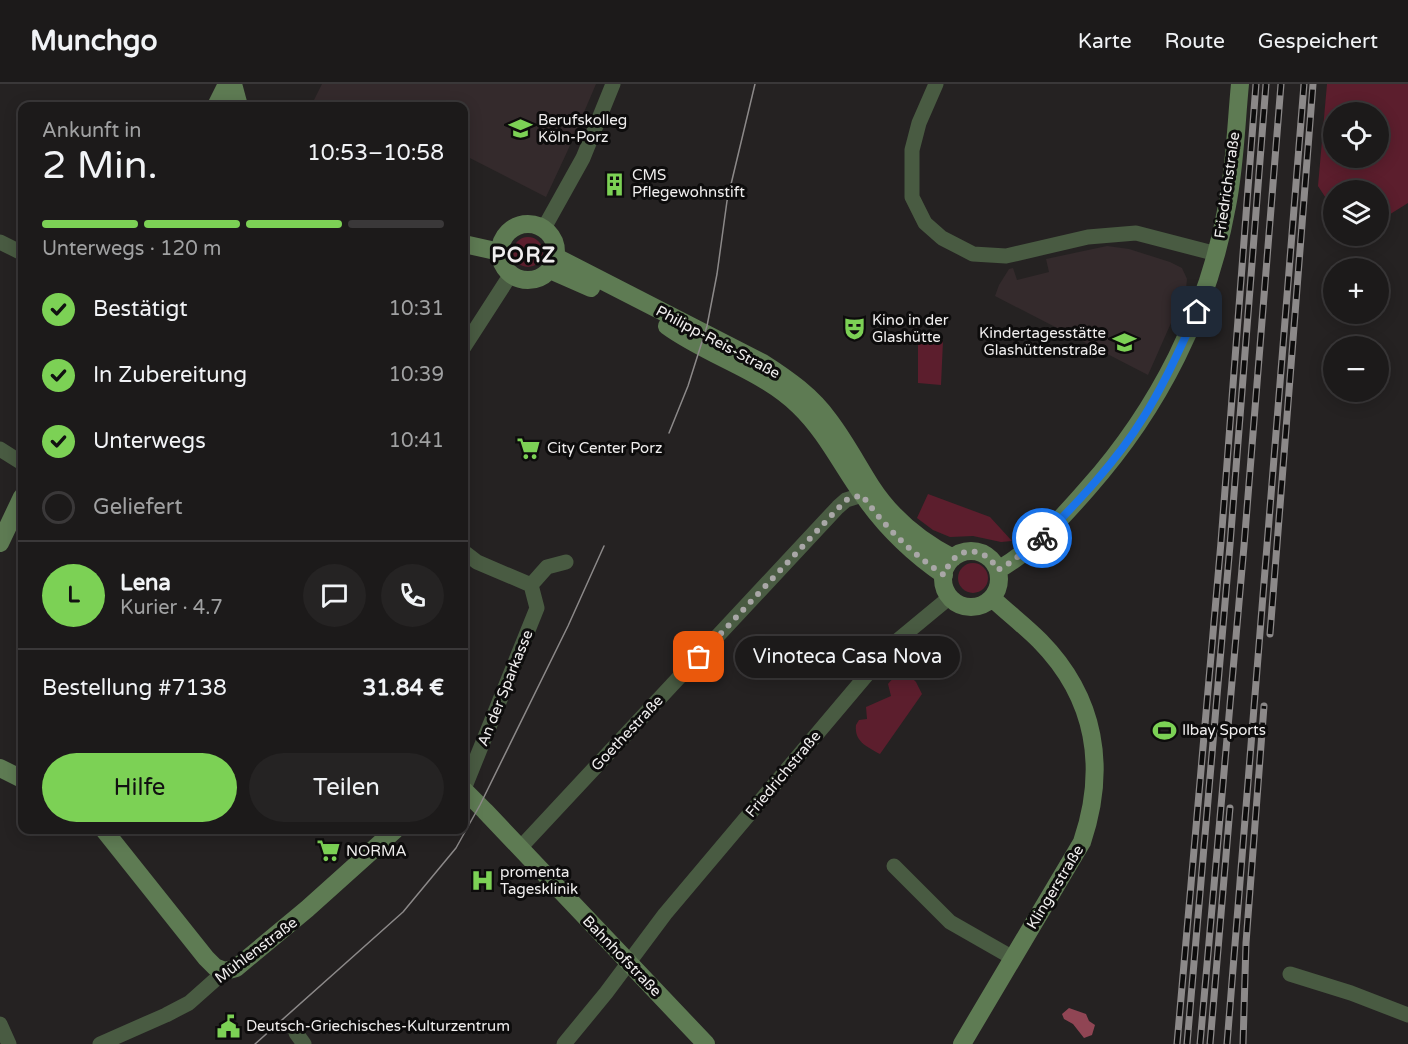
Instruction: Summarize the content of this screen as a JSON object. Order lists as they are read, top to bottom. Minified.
{"streets":{"street":["Friedrichstraße","Philipp-Reis-Straße","An der Sparkasse","Goethestraße","Klingerstraße","Mühlenstraße","Bahnhofstraße"]},"crossings":[["Friedrichstraße","Philipp-Reis-Straße"],["Friedrichstraße","Klingerstraße"],["Friedrichstraße","Bahnhofstraße"],["Philipp-Reis-Straße","Goethestraße"],["Philipp-Reis-Straße","Klingerstraße"],["Goethestraße","Bahnhofstraße"]],"districts":["PORZ"],"places":{"school or university":["Berufskolleg Köln-Porz","Kindertagesstätte Glashüttenstraße"],"building":["CMS Pflegewohnstift"],"theatre":["Kino in der Glashütte"],"supermarket":["City Center Porz","NORMA"],"other":["Vinoteca Casa Nova"],"sports":["Ilbay Sports"],"hospital":["promenta Tagesklinik"],"public building":["Deutsch-Griechisches-Kulturzentrum"]},"page":{"header":"Munchgo","nav":["Karte","Route","Gespeichert"],"map_buttons":["+","−"],"heading":["2 Min.","Ankunft in","10:53–10:58"],"panel":["Lena","Kurier · 4.7","Bestellung #7138","31.84 €"],"bar":"Unterwegs · 120 m","list":[["Bestätigt","10:31"],["In Zubereitung","10:39"],["Unterwegs","10:41"],"Geliefert"],"round":"L","bubble":"Vinoteca Casa Nova","buttons":["Hilfe","Teilen"]}}
